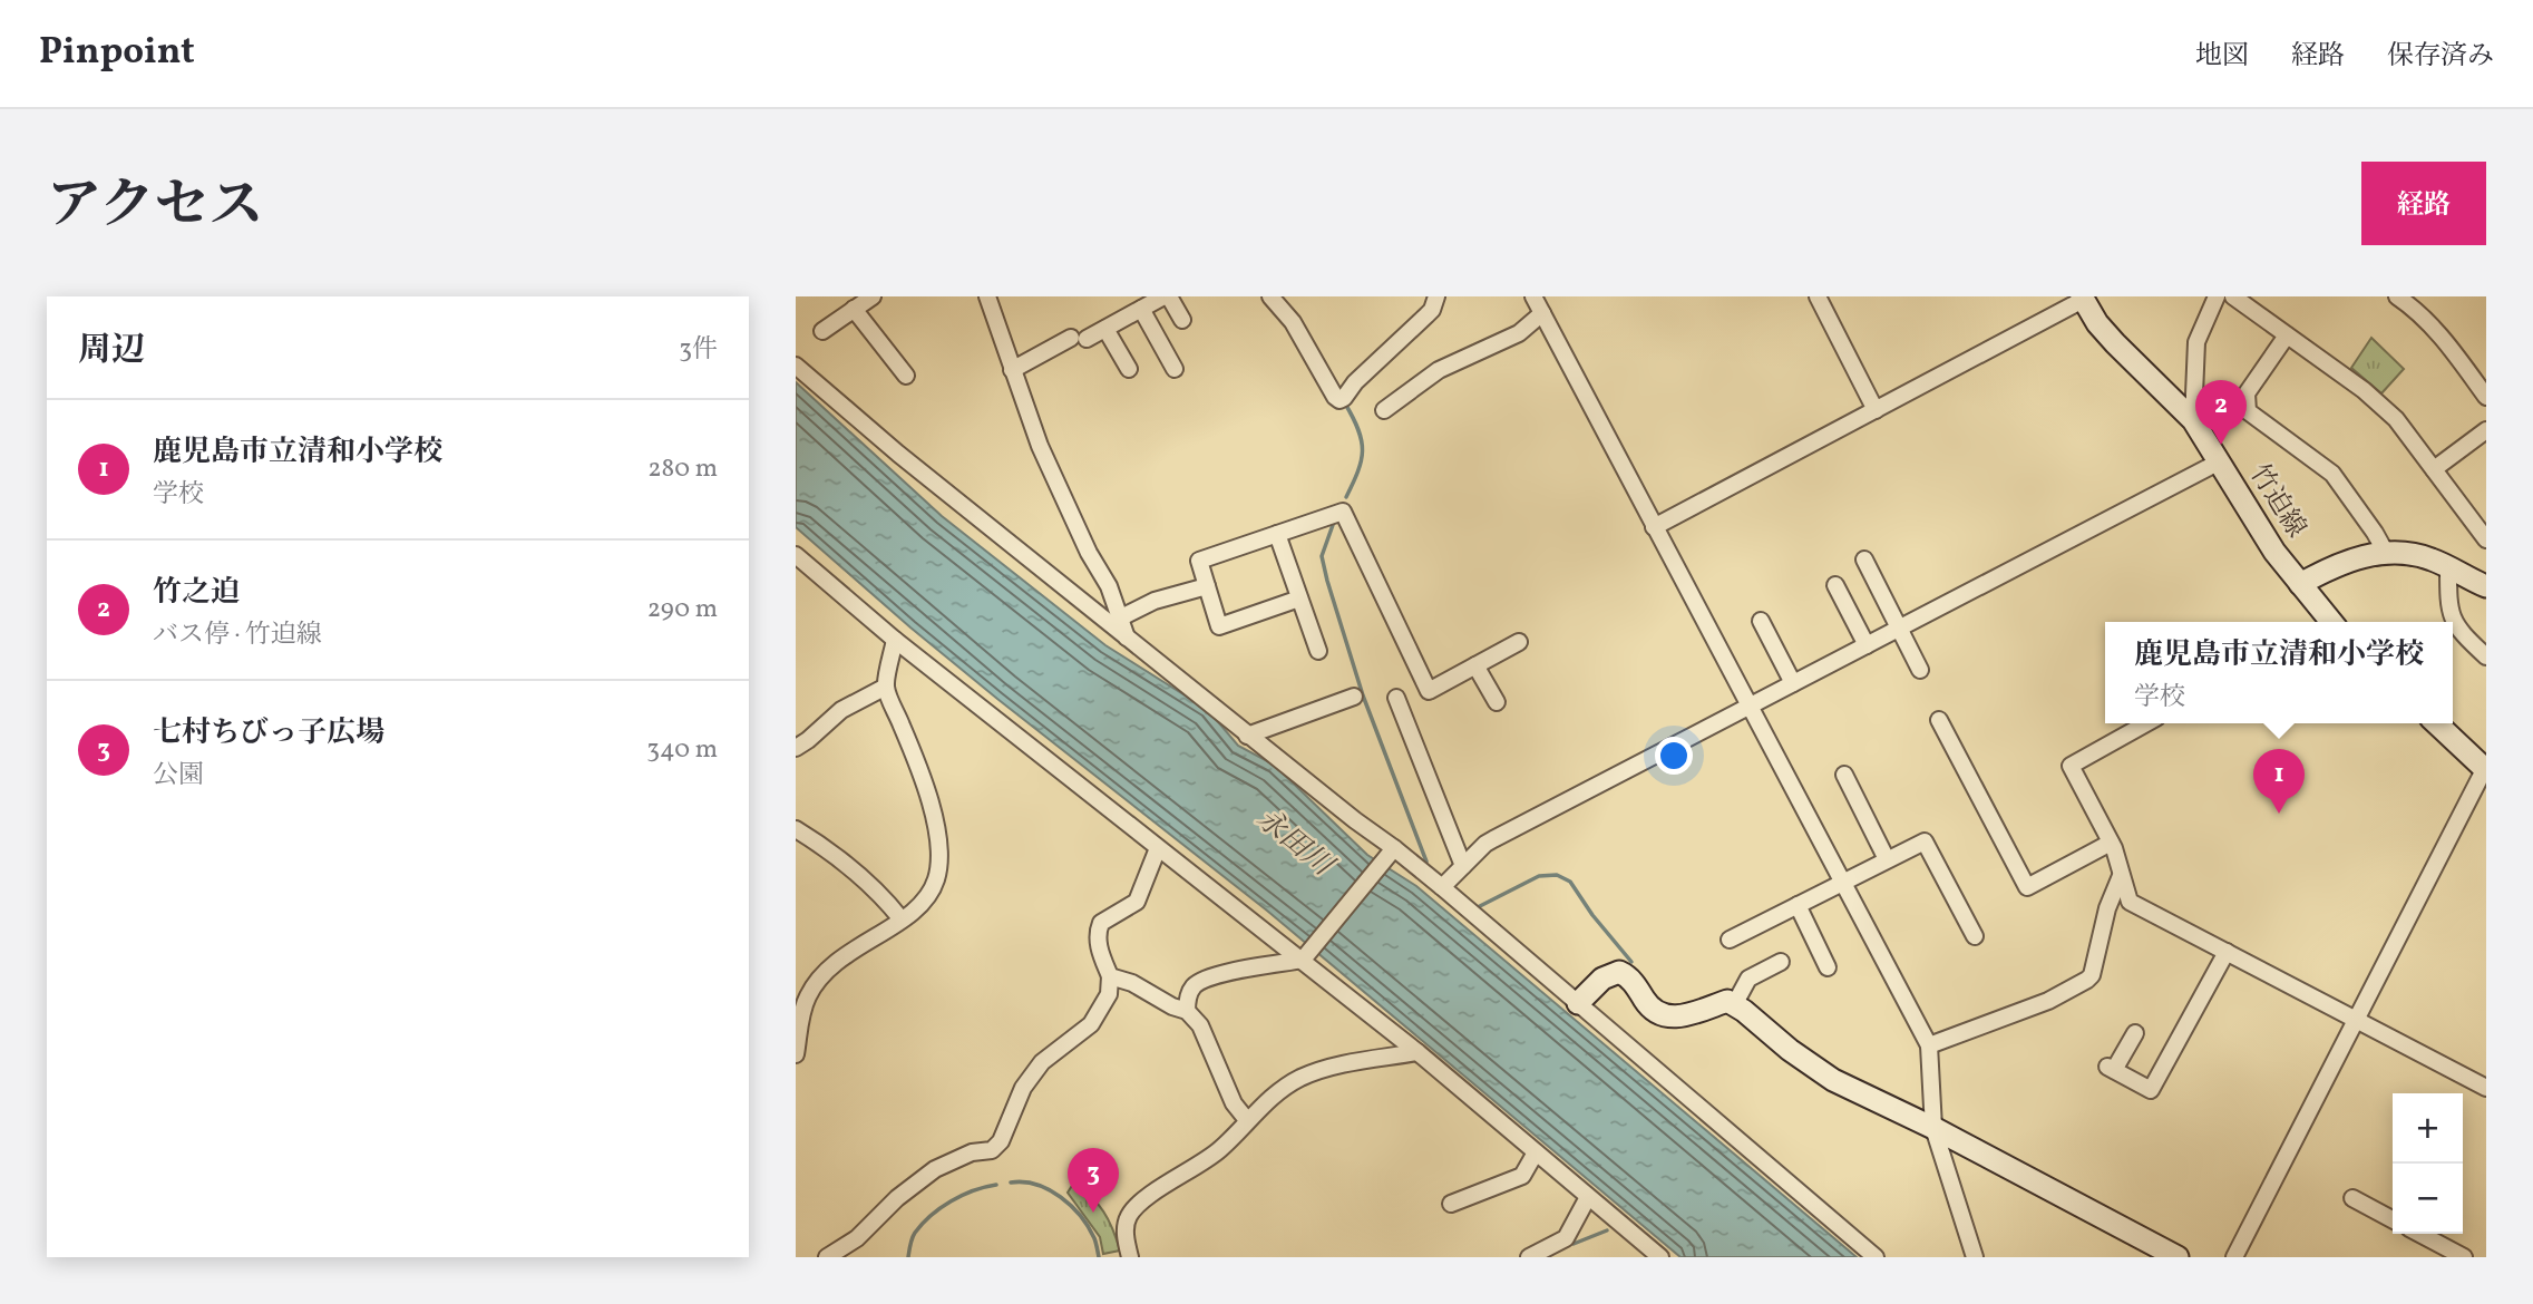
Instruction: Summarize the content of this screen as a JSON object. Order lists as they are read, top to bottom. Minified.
{"streets":{"street":["竹迫線"]},"water":["永田川"],"page":{"header":"Pinpoint","nav":["地図","経路","保存済み"],"title":"アクセス","buttons":"経路","heading":["周辺","3件"],"pins":["2","1","3"],"list":[{"mark":"1","name":"鹿児島市立清和小学校","note":"学校","value":"280 m"},{"mark":"2","name":"竹之迫","note":"バス停 · 竹迫線","value":"290 m"},{"mark":"3","name":"七村ちびっ子広場","note":"公園","value":"340 m"}],"popup":["鹿児島市立清和小学校","学校"],"map_buttons":["+","−"]}}
